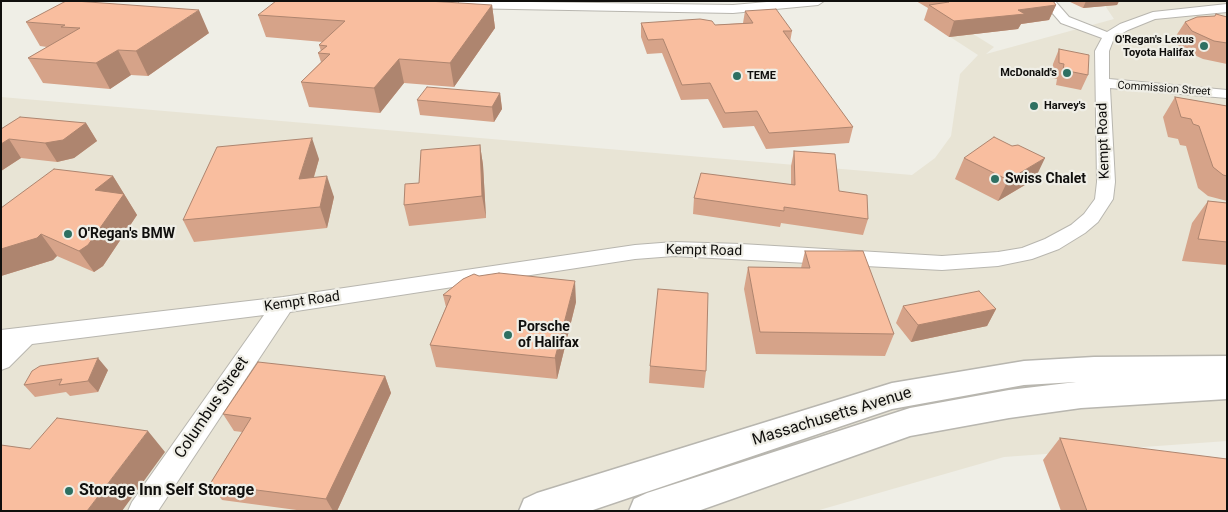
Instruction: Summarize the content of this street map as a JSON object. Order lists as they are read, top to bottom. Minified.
{"streets":{"main road":["Massachusetts Avenue"],"street":["Commission Street","Kempt Road","Columbus Street"]},"crossings":[["Commission Street","Kempt Road"],["Kempt Road","Columbus Street"]],"places":["O'Regan's Lexus Toyota Halifax","McDonald's","TEME","Harvey's","Swiss Chalet","O'Regan's BMW","Porsche of Halifax","Storage Inn Self Storage"]}
